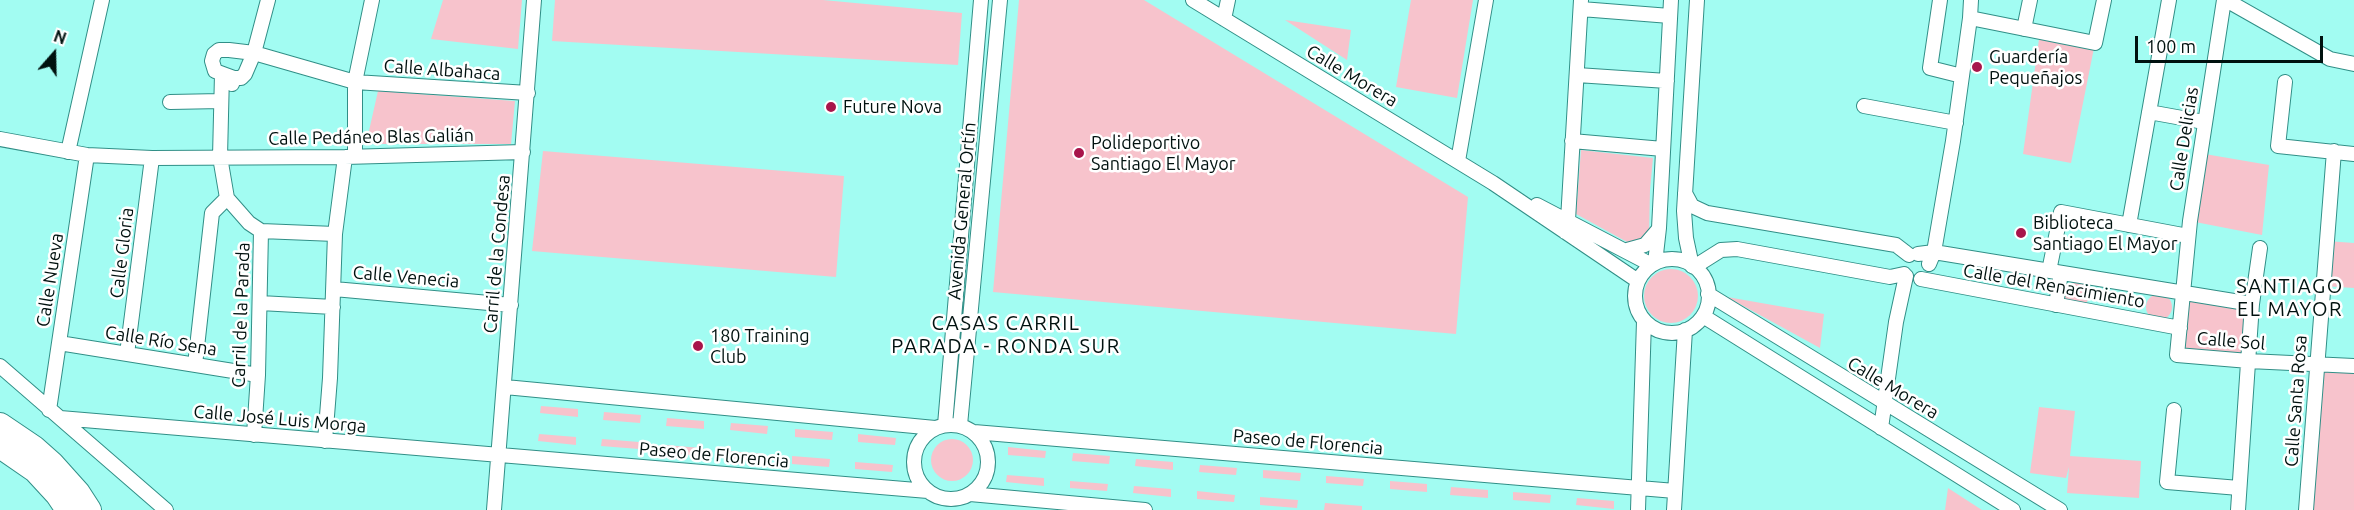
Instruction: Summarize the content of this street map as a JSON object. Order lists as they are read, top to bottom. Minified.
{"streets":{"street":["Calle Albahaca","Calle Morera","Calle Pedáneo Blas Galián","Calle Delicias","Avenida General Ortín","Calle Gloria","Carril de la Condesa","Calle Venecia","Calle Nueva","Calle del Renacimiento","Carril de la Parada","Calle Río Sena","Calle Sol","Calle Santa Rosa","Calle José Luis Morga","Paseo de Florencia"]},"crossings":[["Calle Albahaca","Carril de la Condesa"],["Calle Pedáneo Blas Galián","Carril de la Condesa"],["Calle Delicias","Calle del Renacimiento"],["Calle Delicias","Calle Sol"],["Avenida General Ortín","Paseo de Florencia"],["Calle Gloria","Calle Río Sena"],["Carril de la Condesa","Calle Venecia"],["Carril de la Condesa","Calle José Luis Morga"],["Carril de la Condesa","Paseo de Florencia"],["Calle Nueva","Calle Río Sena"],["Calle Nueva","Calle José Luis Morga"],["Carril de la Parada","Calle Río Sena"],["Carril de la Parada","Calle José Luis Morga"],["Calle Sol","Calle Santa Rosa"],["Calle José Luis Morga","Paseo de Florencia"]],"districts":["SANTIAGO EL MAYOR","CASAS CARRIL PARADA - RONDA SUR"],"places":["Guardería Pequeñajos","Future Nova","Polideportivo Santiago El Mayor","Biblioteca Santiago El Mayor","180 Training Club"],"scale_bar":"100 m","north":"top"}
